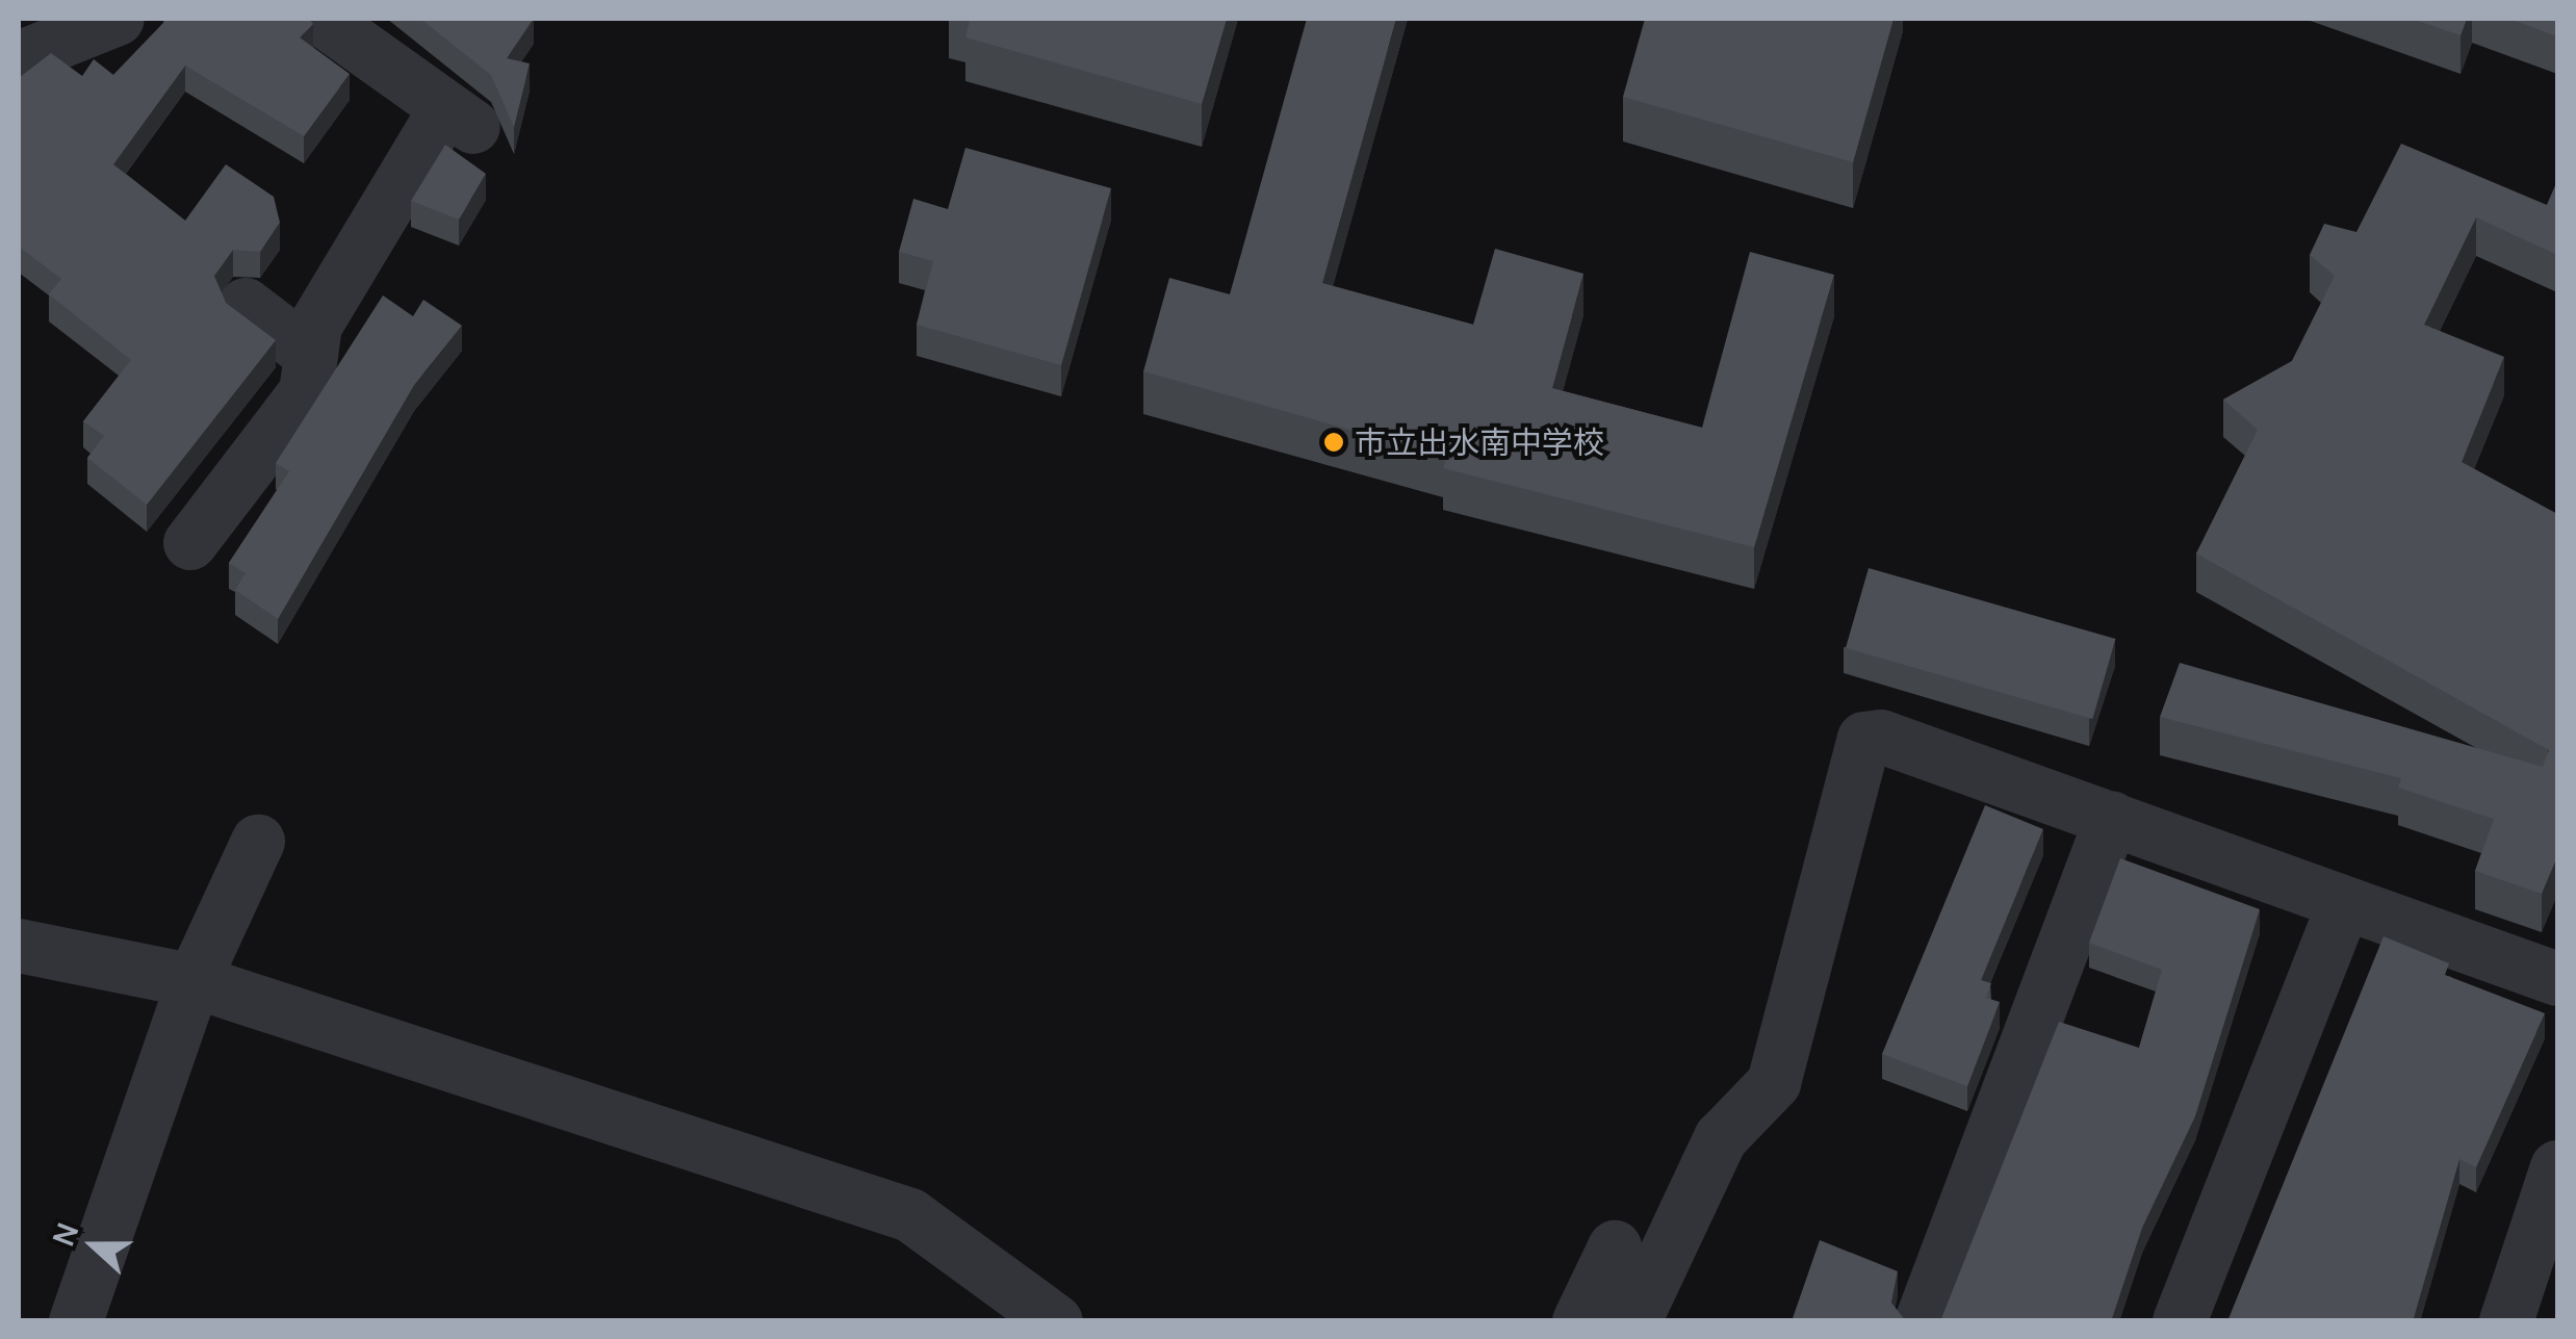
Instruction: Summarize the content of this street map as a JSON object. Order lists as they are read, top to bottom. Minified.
{"places":["市立出水南中学校"],"north":"left"}
